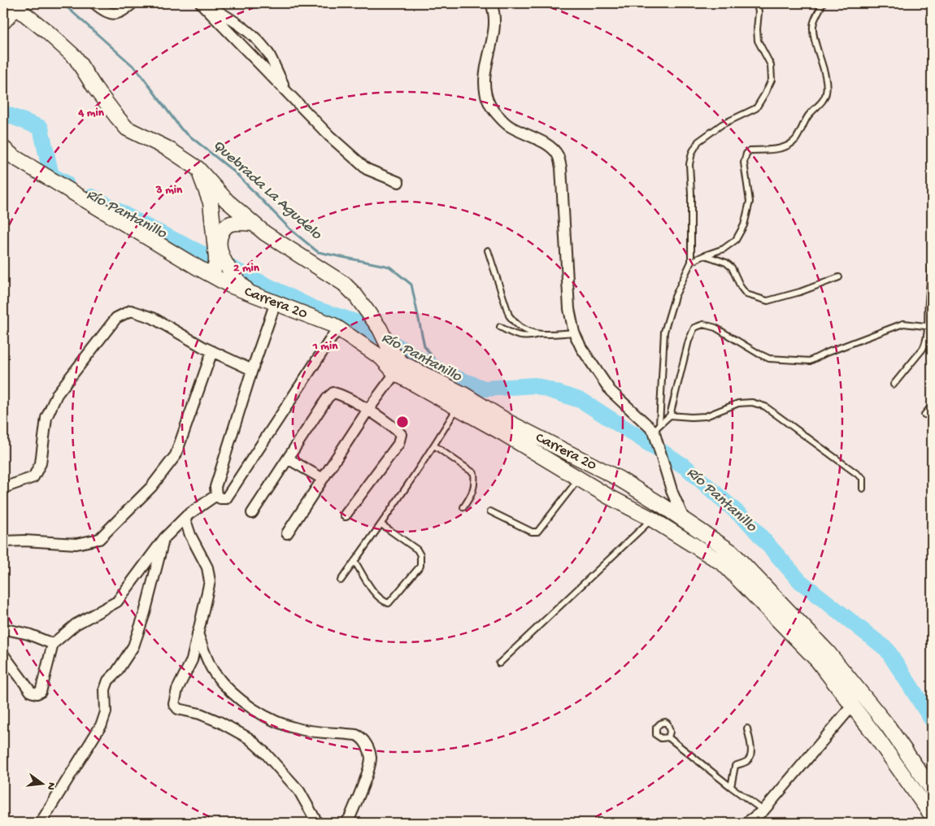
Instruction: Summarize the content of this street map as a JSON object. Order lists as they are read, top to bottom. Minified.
{"streets":{"main road":["Carrera 20"]},"water":["Quebrada La Agudelo","Río Pantanillo"],"north":"right","rings":["4 min","3 min","2 min","1 min"]}
